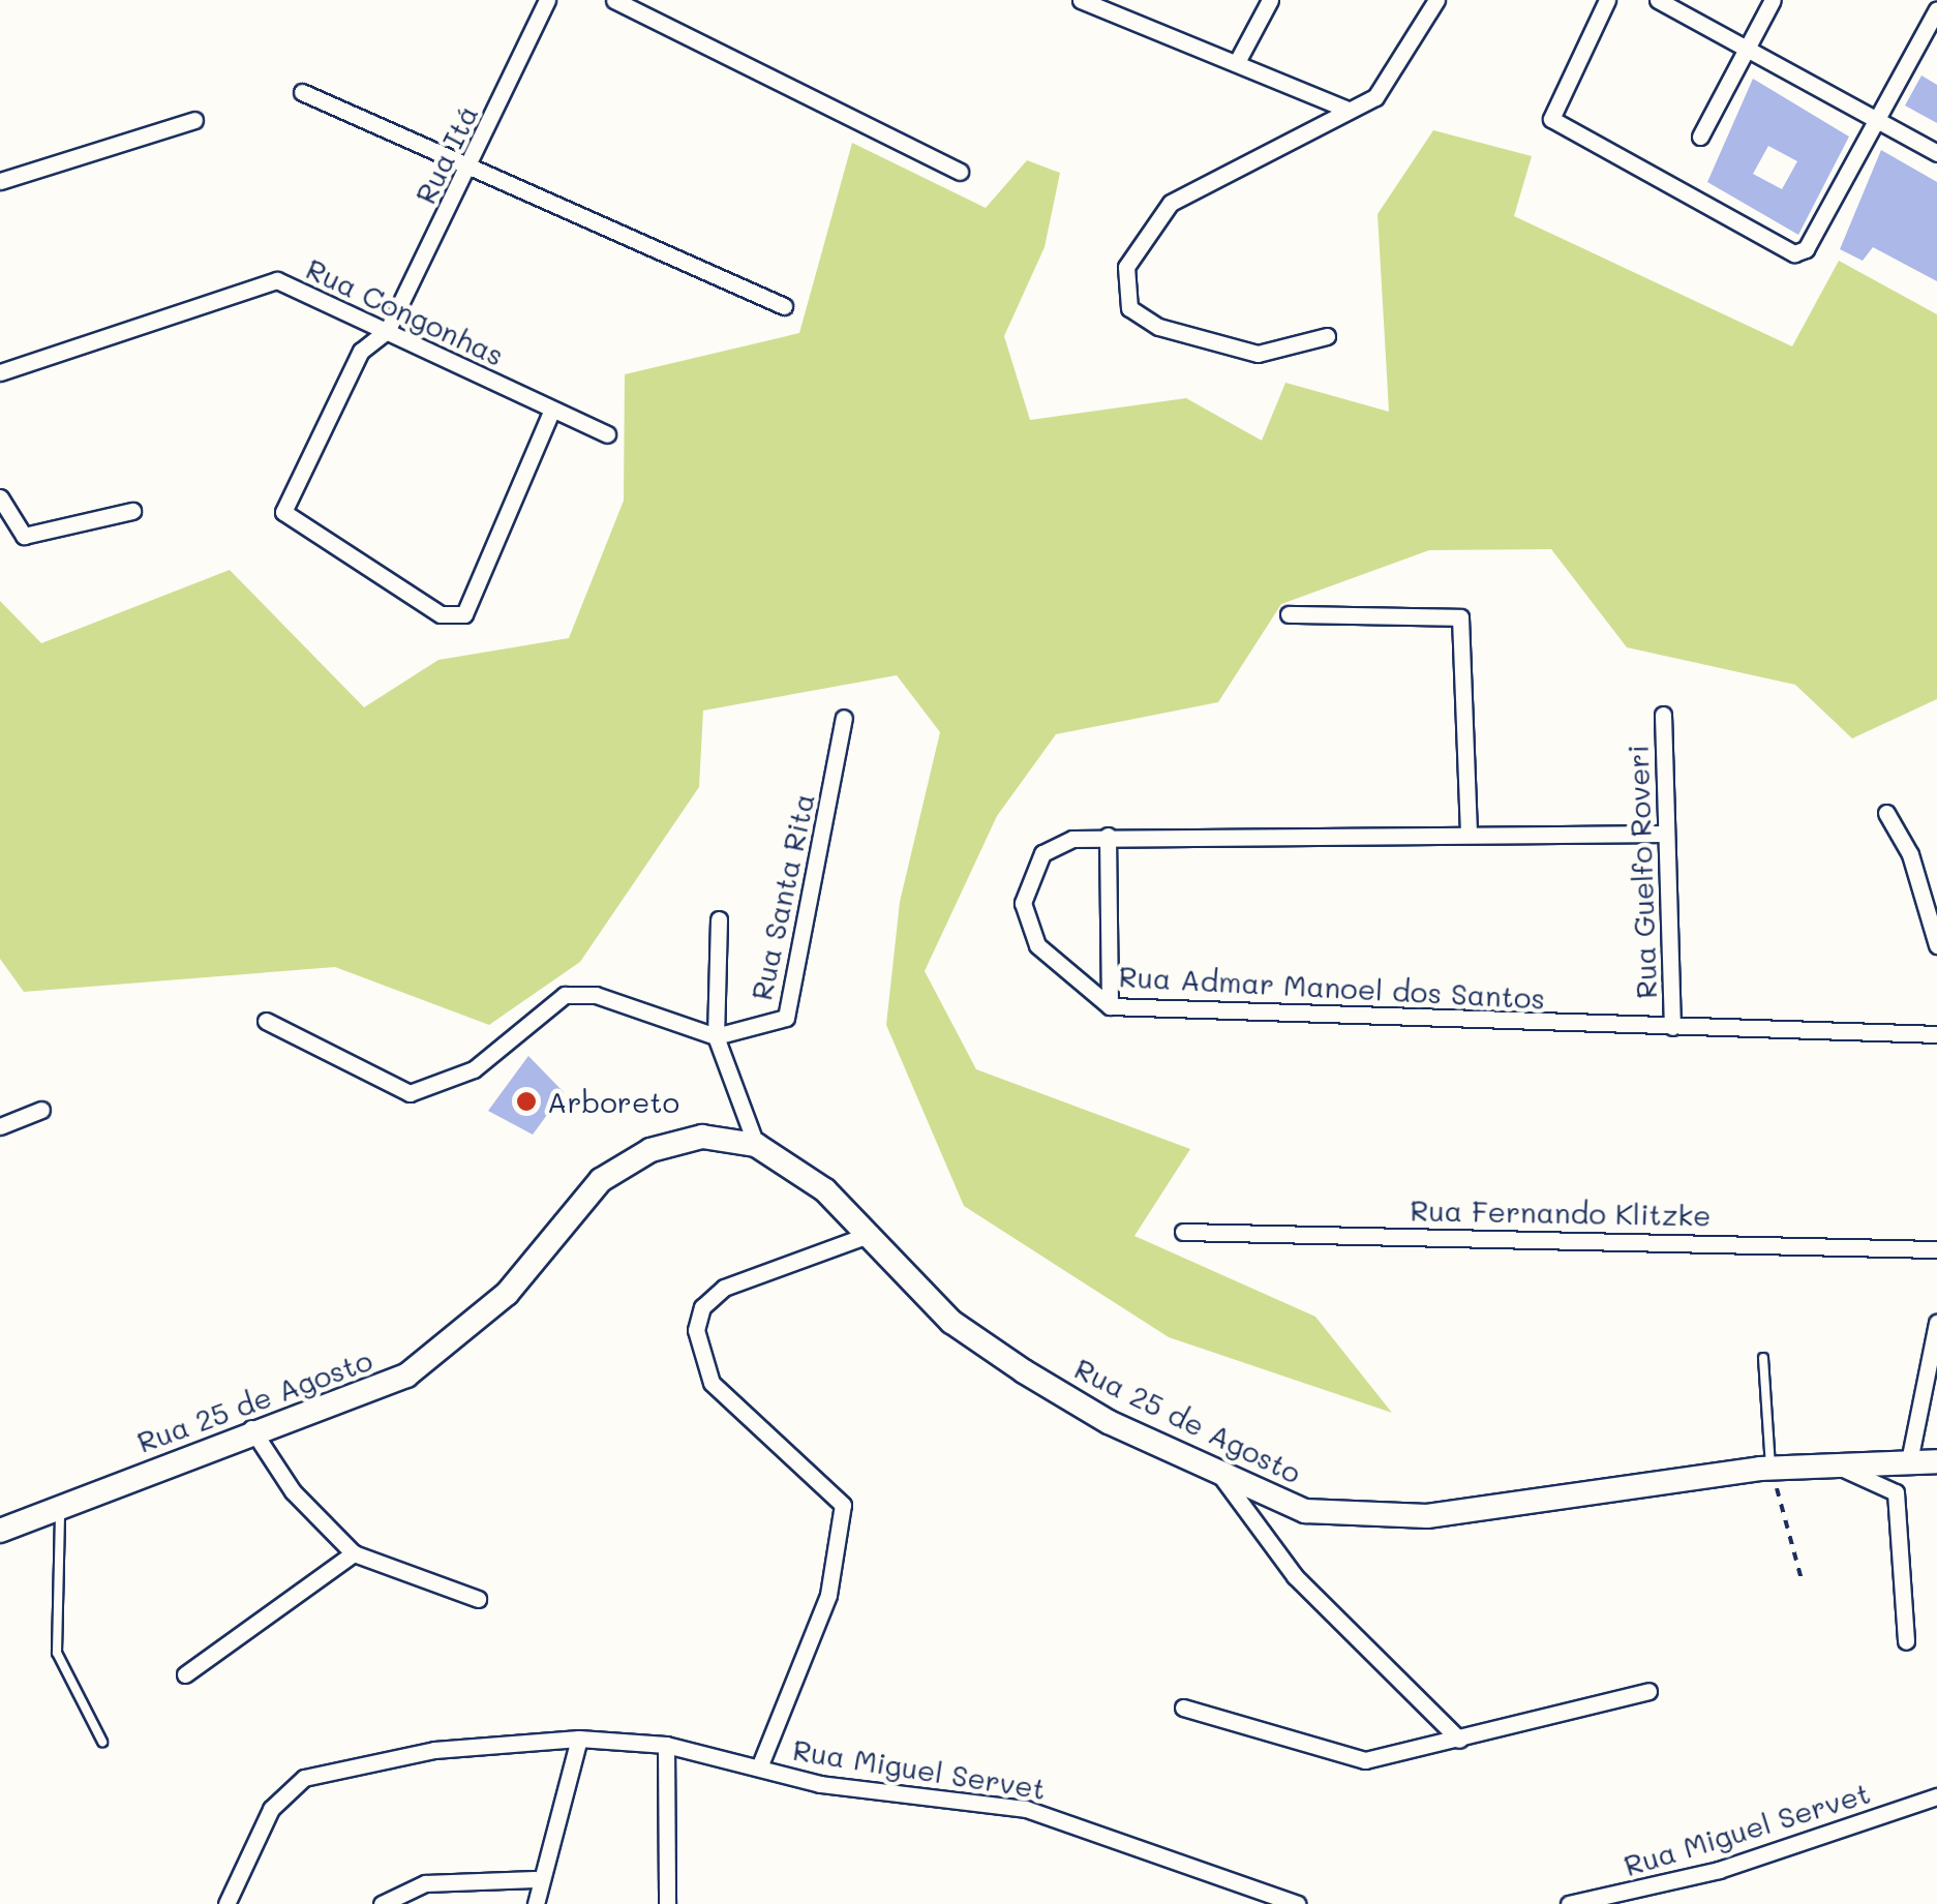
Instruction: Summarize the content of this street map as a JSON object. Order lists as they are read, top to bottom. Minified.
{"streets":{"street":["Rua Itá","Rua Congonhas","Rua Guelfo Roveri","Rua Santa Rita","Rua Admar Manoel dos Santos","Rua Fernando Klitzke","Rua 25 de Agosto","Rua Miguel Servet"]},"crossings":[["Rua Itá","Rua Congonhas"],["Rua Guelfo Roveri","Rua Admar Manoel dos Santos"]],"places":["Arboreto"]}
